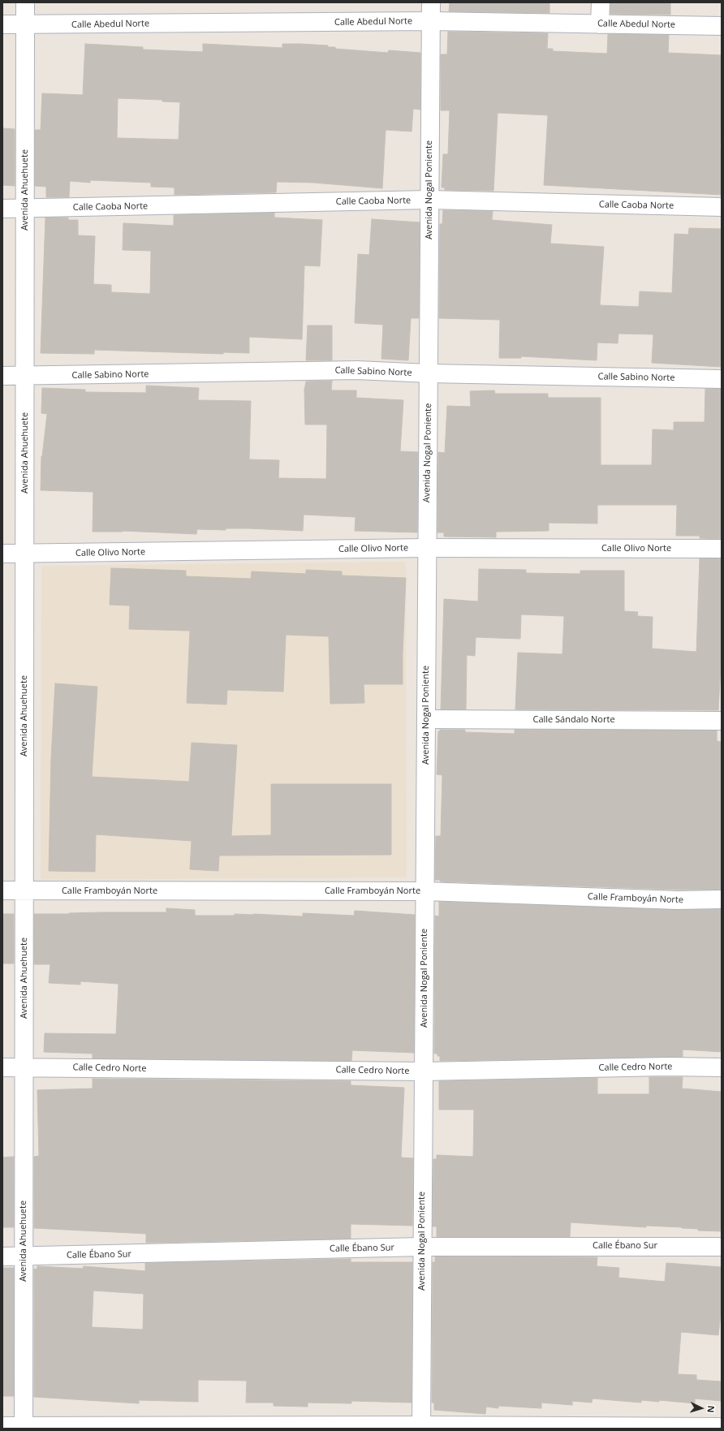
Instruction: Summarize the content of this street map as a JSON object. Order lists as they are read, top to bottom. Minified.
{"streets":{"street":["Calle Abedul Norte","Avenida Ahuehuete","Avenida Nogal Poniente","Calle Caoba Norte","Calle Sabino Norte","Calle Olivo Norte","Calle Sándalo Norte","Calle Framboyán Norte","Calle Cedro Norte","Calle Ébano Sur"]},"crossings":[["Calle Abedul Norte","Avenida Ahuehuete"],["Calle Abedul Norte","Avenida Nogal Poniente"],["Avenida Ahuehuete","Calle Caoba Norte"],["Avenida Ahuehuete","Calle Sabino Norte"],["Avenida Ahuehuete","Calle Olivo Norte"],["Avenida Ahuehuete","Calle Framboyán Norte"],["Avenida Ahuehuete","Calle Cedro Norte"],["Avenida Ahuehuete","Calle Ébano Sur"],["Avenida Nogal Poniente","Calle Caoba Norte"],["Avenida Nogal Poniente","Calle Sabino Norte"],["Avenida Nogal Poniente","Calle Olivo Norte"],["Avenida Nogal Poniente","Calle Sándalo Norte"],["Avenida Nogal Poniente","Calle Framboyán Norte"],["Avenida Nogal Poniente","Calle Cedro Norte"],["Avenida Nogal Poniente","Calle Ébano Sur"]],"north":"right"}
